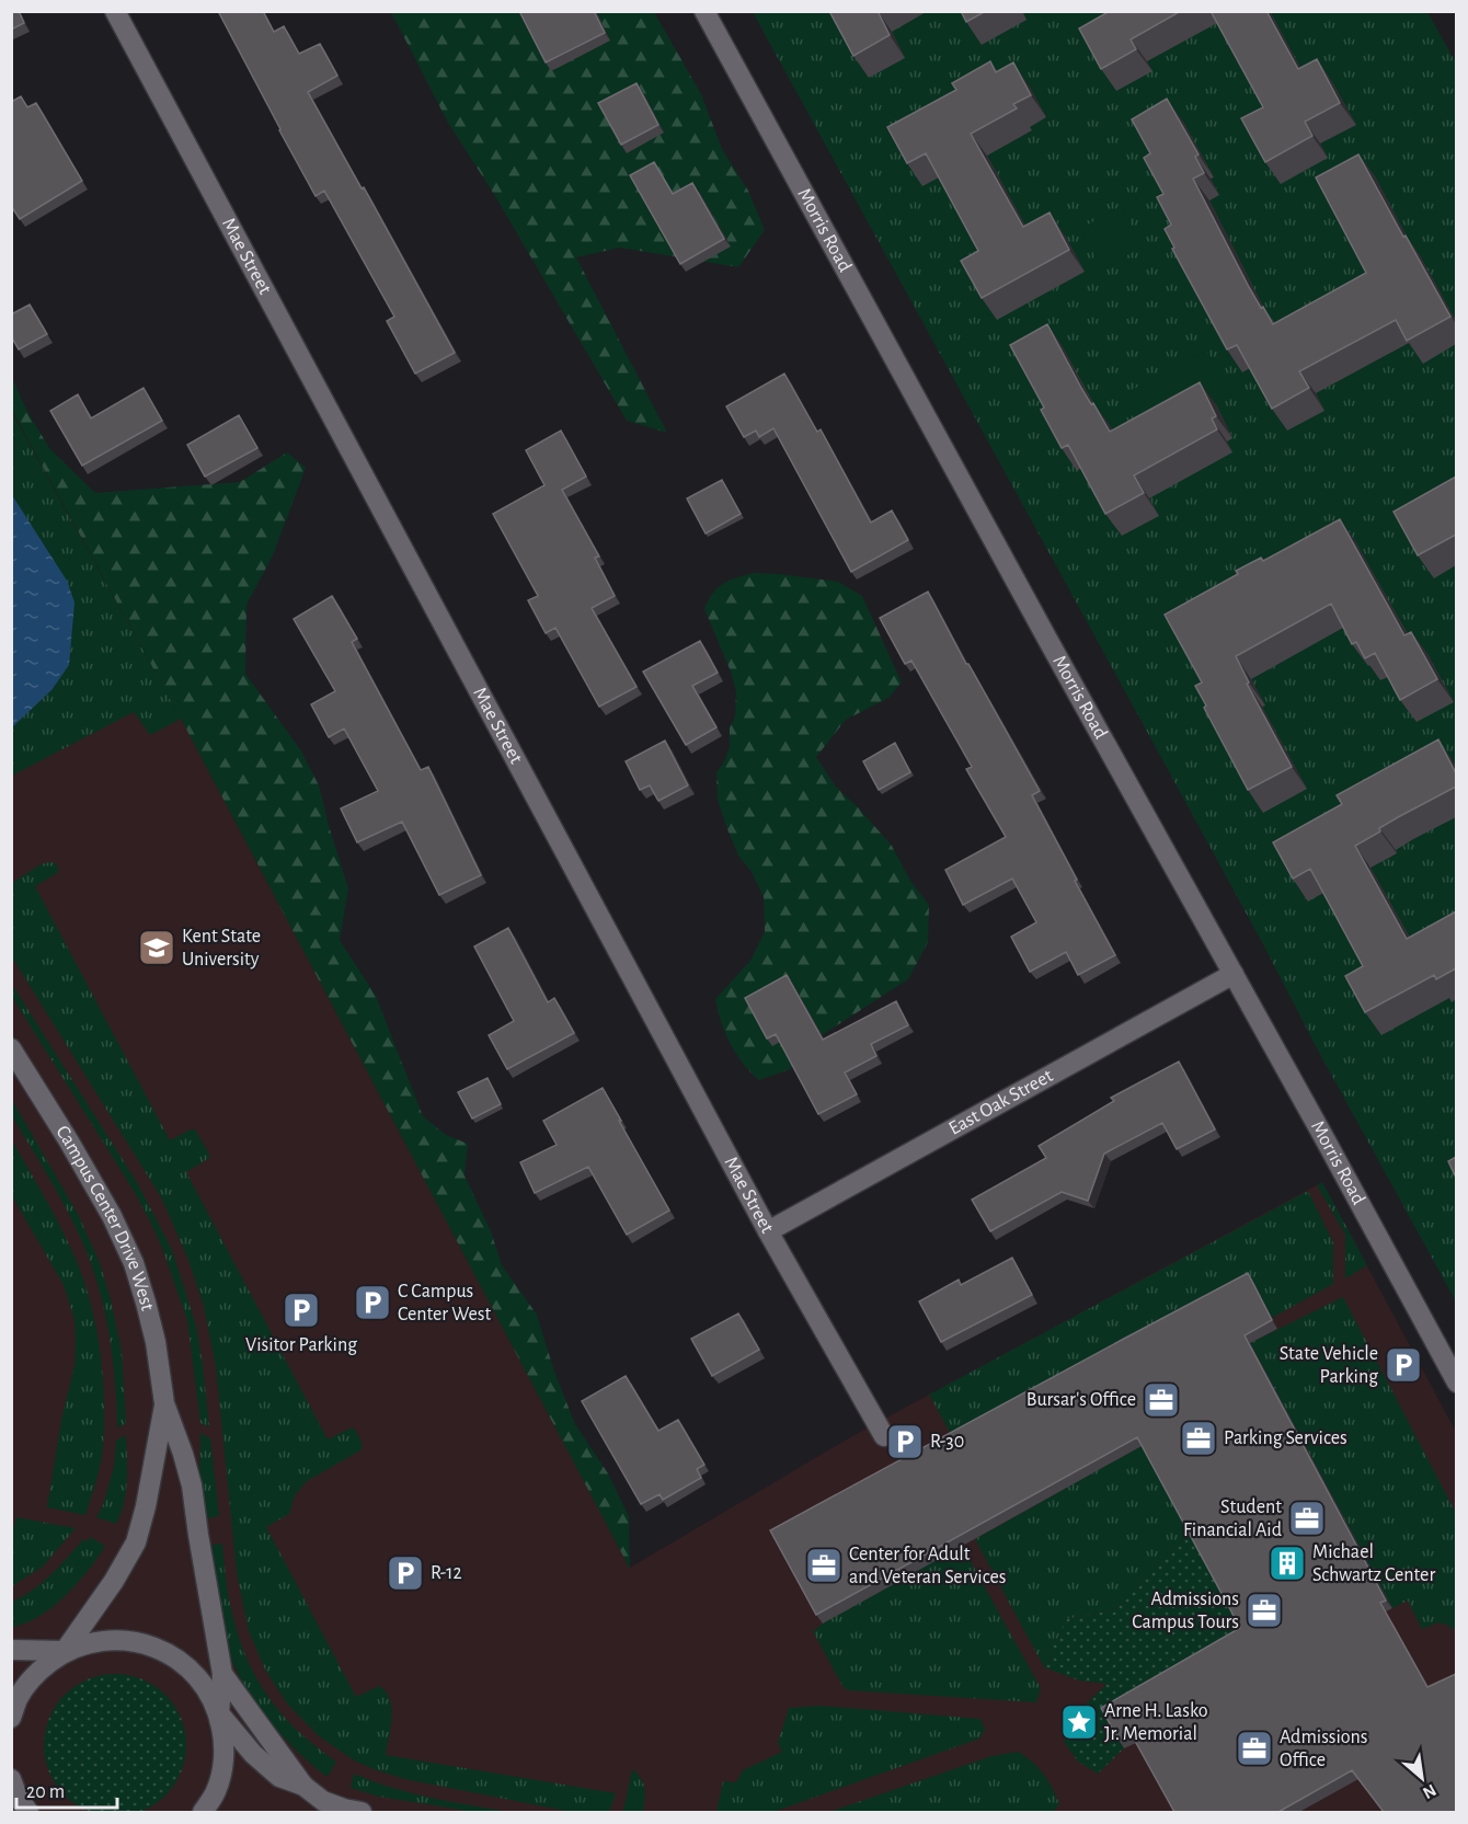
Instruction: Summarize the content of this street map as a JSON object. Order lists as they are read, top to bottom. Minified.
{"streets":{"street":["Morris Road","Mae Street","East Oak Street","Campus Center Drive West"]},"crossings":[["Morris Road","East Oak Street"],["Mae Street","East Oak Street"]],"places":{"school or university":["Kent State University"],"parking":["C Campus Center West","Visitor Parking","State Vehicle Parking","R-30","R-12"],"office":["Bursar's Office","Parking Services","Student Financial Aid","Center for Adult and Veteran Services","Admissions Campus Tours","Admissions Office"],"building":["Michael Schwartz Center"],"place":["Arne H. Lasko Jr. Memorial"]},"scale_bar":"20 m","north":"bottom right"}
